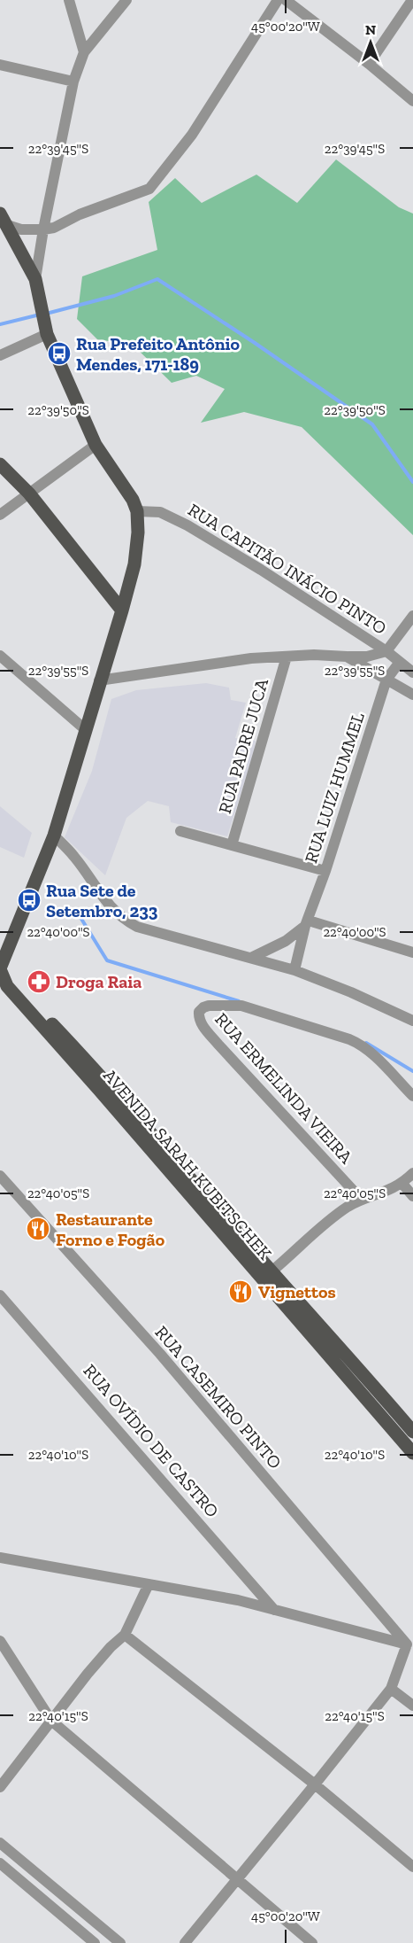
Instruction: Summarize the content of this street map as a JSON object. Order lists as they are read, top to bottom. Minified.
{"streets":{"main road":["AVENIDA SARAH KUBITSCHEK"],"street":["RUA CAPITÃO INÁCIO PINTO","RUA PADRE JUCA","RUA LUIZ HUMMEL","RUA ERMELINDA VIEIRA","RUA CASEMIRO PINTO","RUA OVÍDIO DE CASTRO"]},"crossings":[["RUA CAPITÃO INÁCIO PINTO","RUA LUIZ HUMMEL"]],"places":{"bus stop":["Rua Prefeito Antônio Mendes, 171-189","Rua Sete de Setembro, 233"],"pharmacy":["Droga Raia"],"restaurant":["Restaurante Forno e Fogão","Vignettos"]},"north":"top","coordinates":["45°00'20\"W","22°39'45\"S","22°39'50\"S","22°39'55\"S","22°40'00\"S","22°40'05\"S","22°40'10\"S","22°40'15\"S"]}
